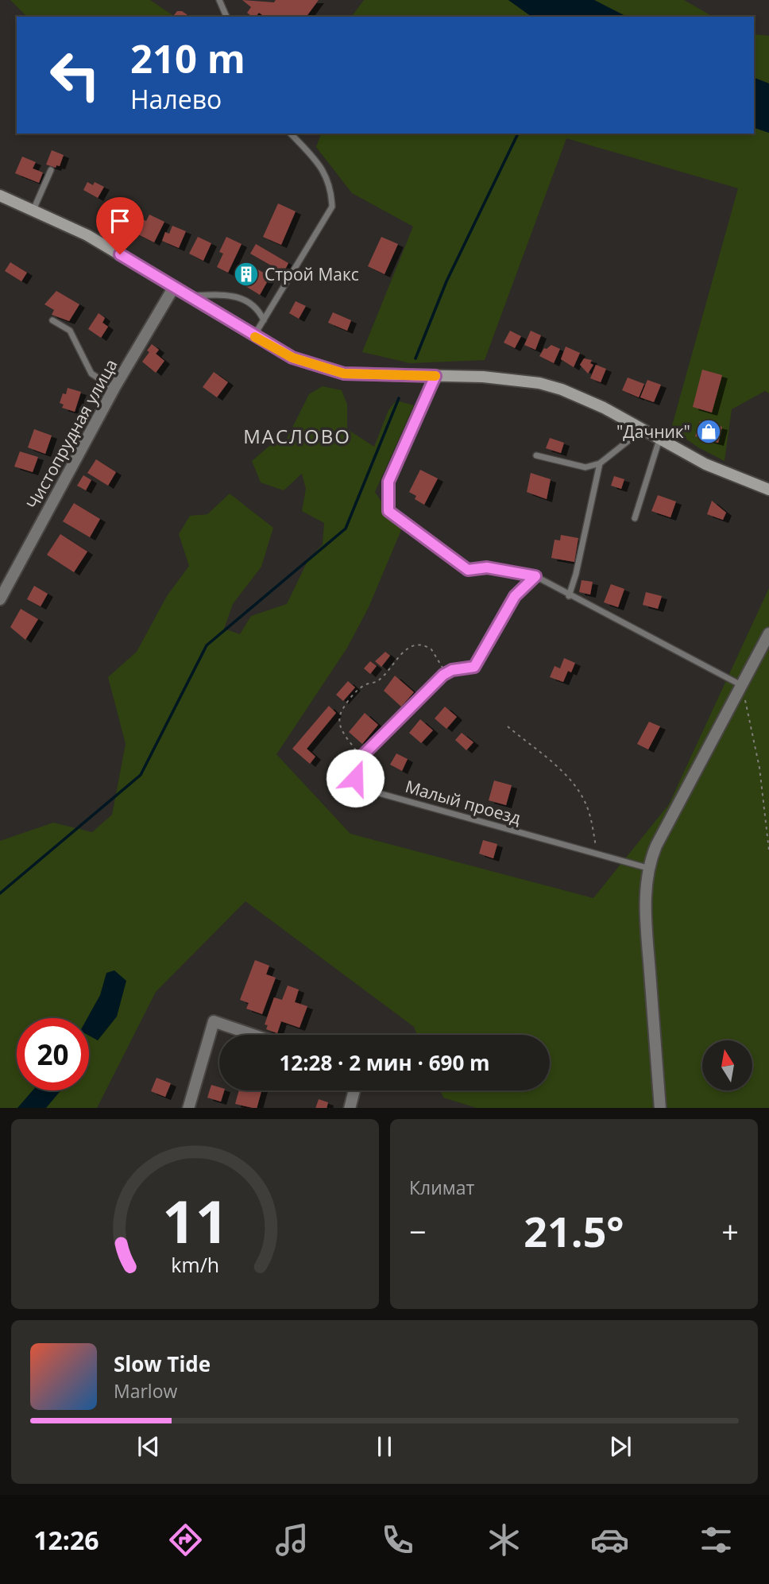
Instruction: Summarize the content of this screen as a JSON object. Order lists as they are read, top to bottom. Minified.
{"streets":{"street":["Чистопрудная улица"],"lane":["Малый проезд"]},"districts":["МАСЛОВО"],"places":{"building":["Строй Макс"],"shop":["\"Дачник\""]},"north":"top","page":{"turn":["210 m","Налево"],"limit":"20","trip":"12:28 · 2 мин · 690 m","tile":"Климат","heat":["−","21.5°","+"],"song":["Slow Tide","Marlow"],"tabs":"12:26","gauge":["11","km/h"]}}
